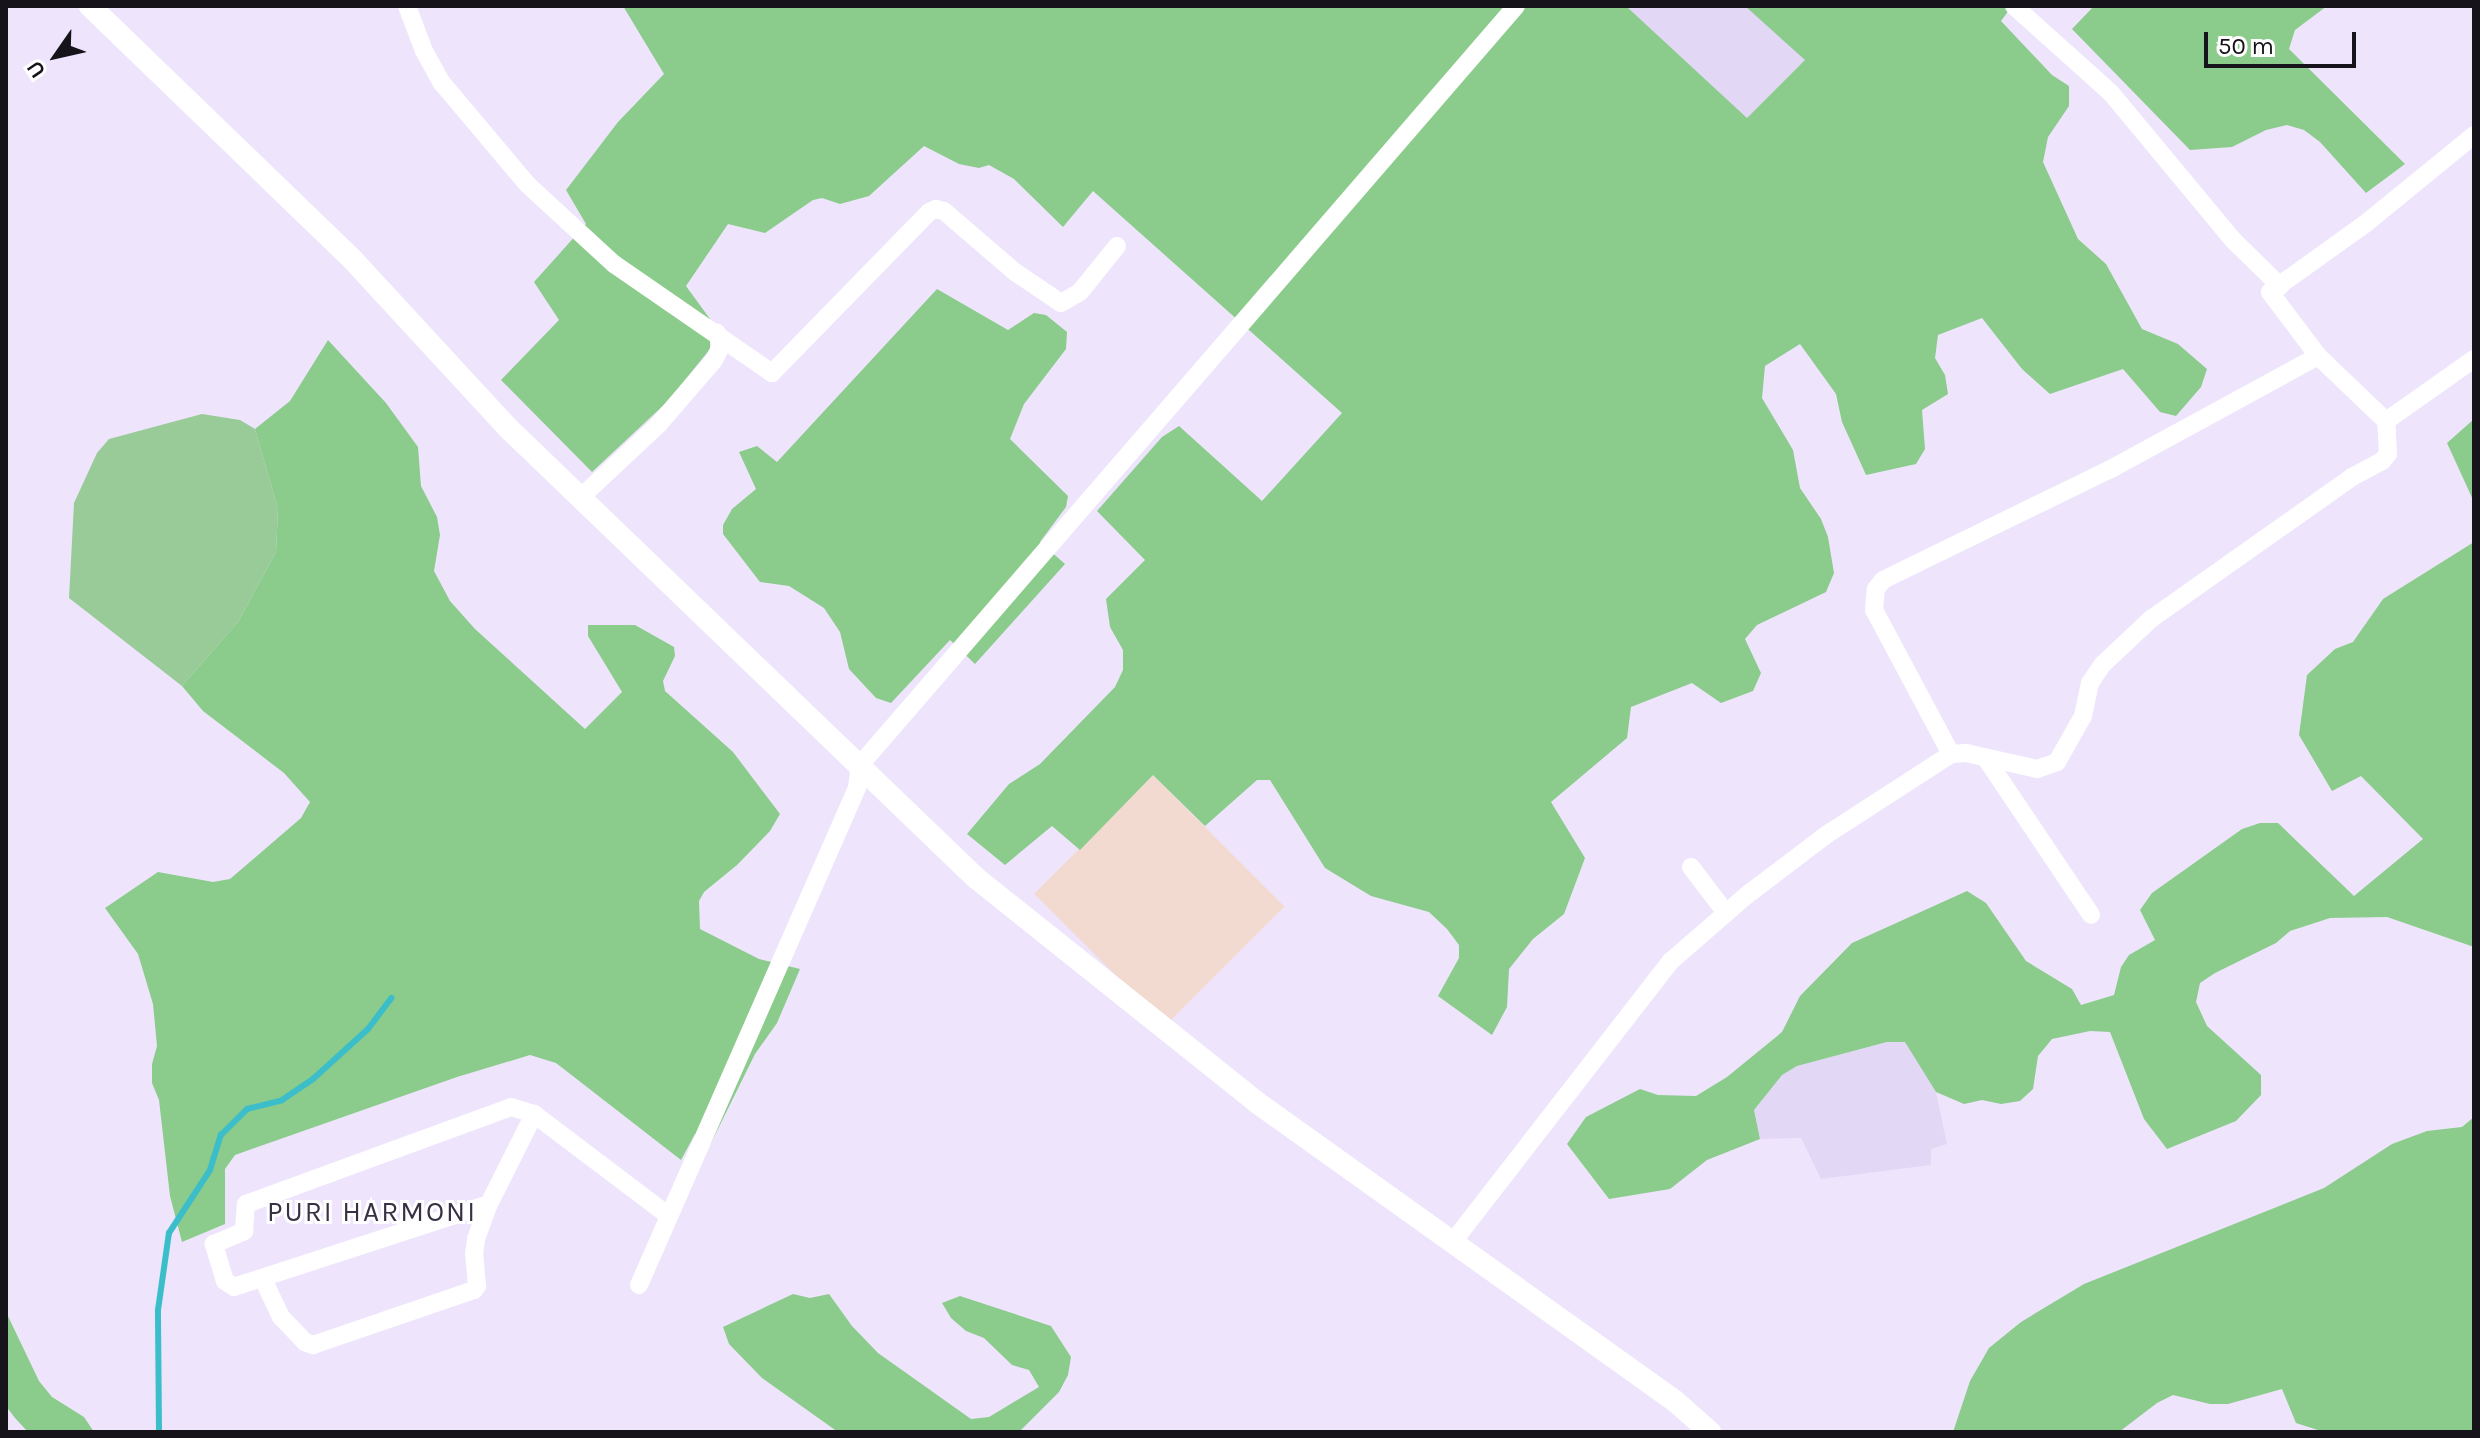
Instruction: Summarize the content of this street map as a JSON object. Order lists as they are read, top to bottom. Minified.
{"districts":["PURI HARMONI"],"scale_bar":"50 m","north":"bottom left"}
